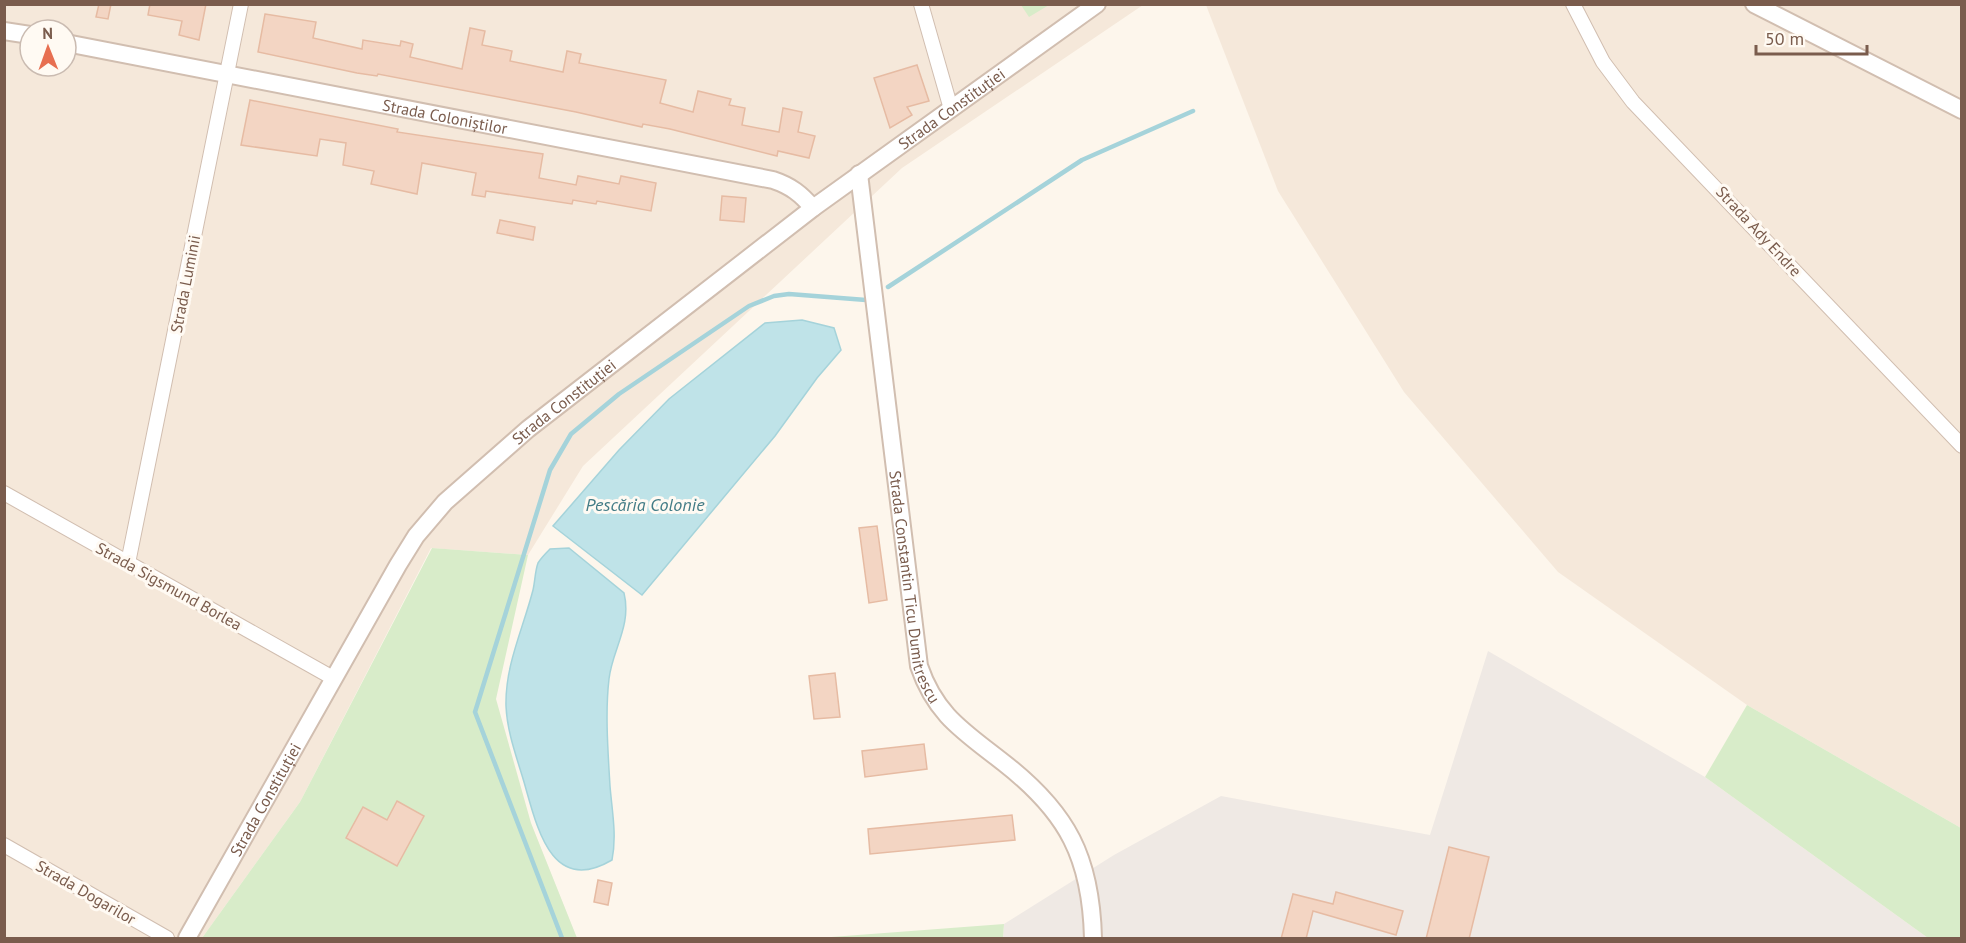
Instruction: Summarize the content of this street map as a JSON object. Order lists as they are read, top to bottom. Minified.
{"streets":{"street":["Strada Constituției","Strada Coloniștilor","Strada Ady Endre","Strada Luminii","Strada Constantin Ticu Dumitrescu","Strada Sigsmund Borlea","Strada Dogarilor"]},"crossings":[["Strada Constituției","Strada Coloniștilor"],["Strada Constituției","Strada Constantin Ticu Dumitrescu"],["Strada Constituției","Strada Sigsmund Borlea"],["Strada Coloniștilor","Strada Luminii"],["Strada Luminii","Strada Sigsmund Borlea"]],"water":["Pescăria Colonie"],"scale_bar":"50 m","north":"top"}
